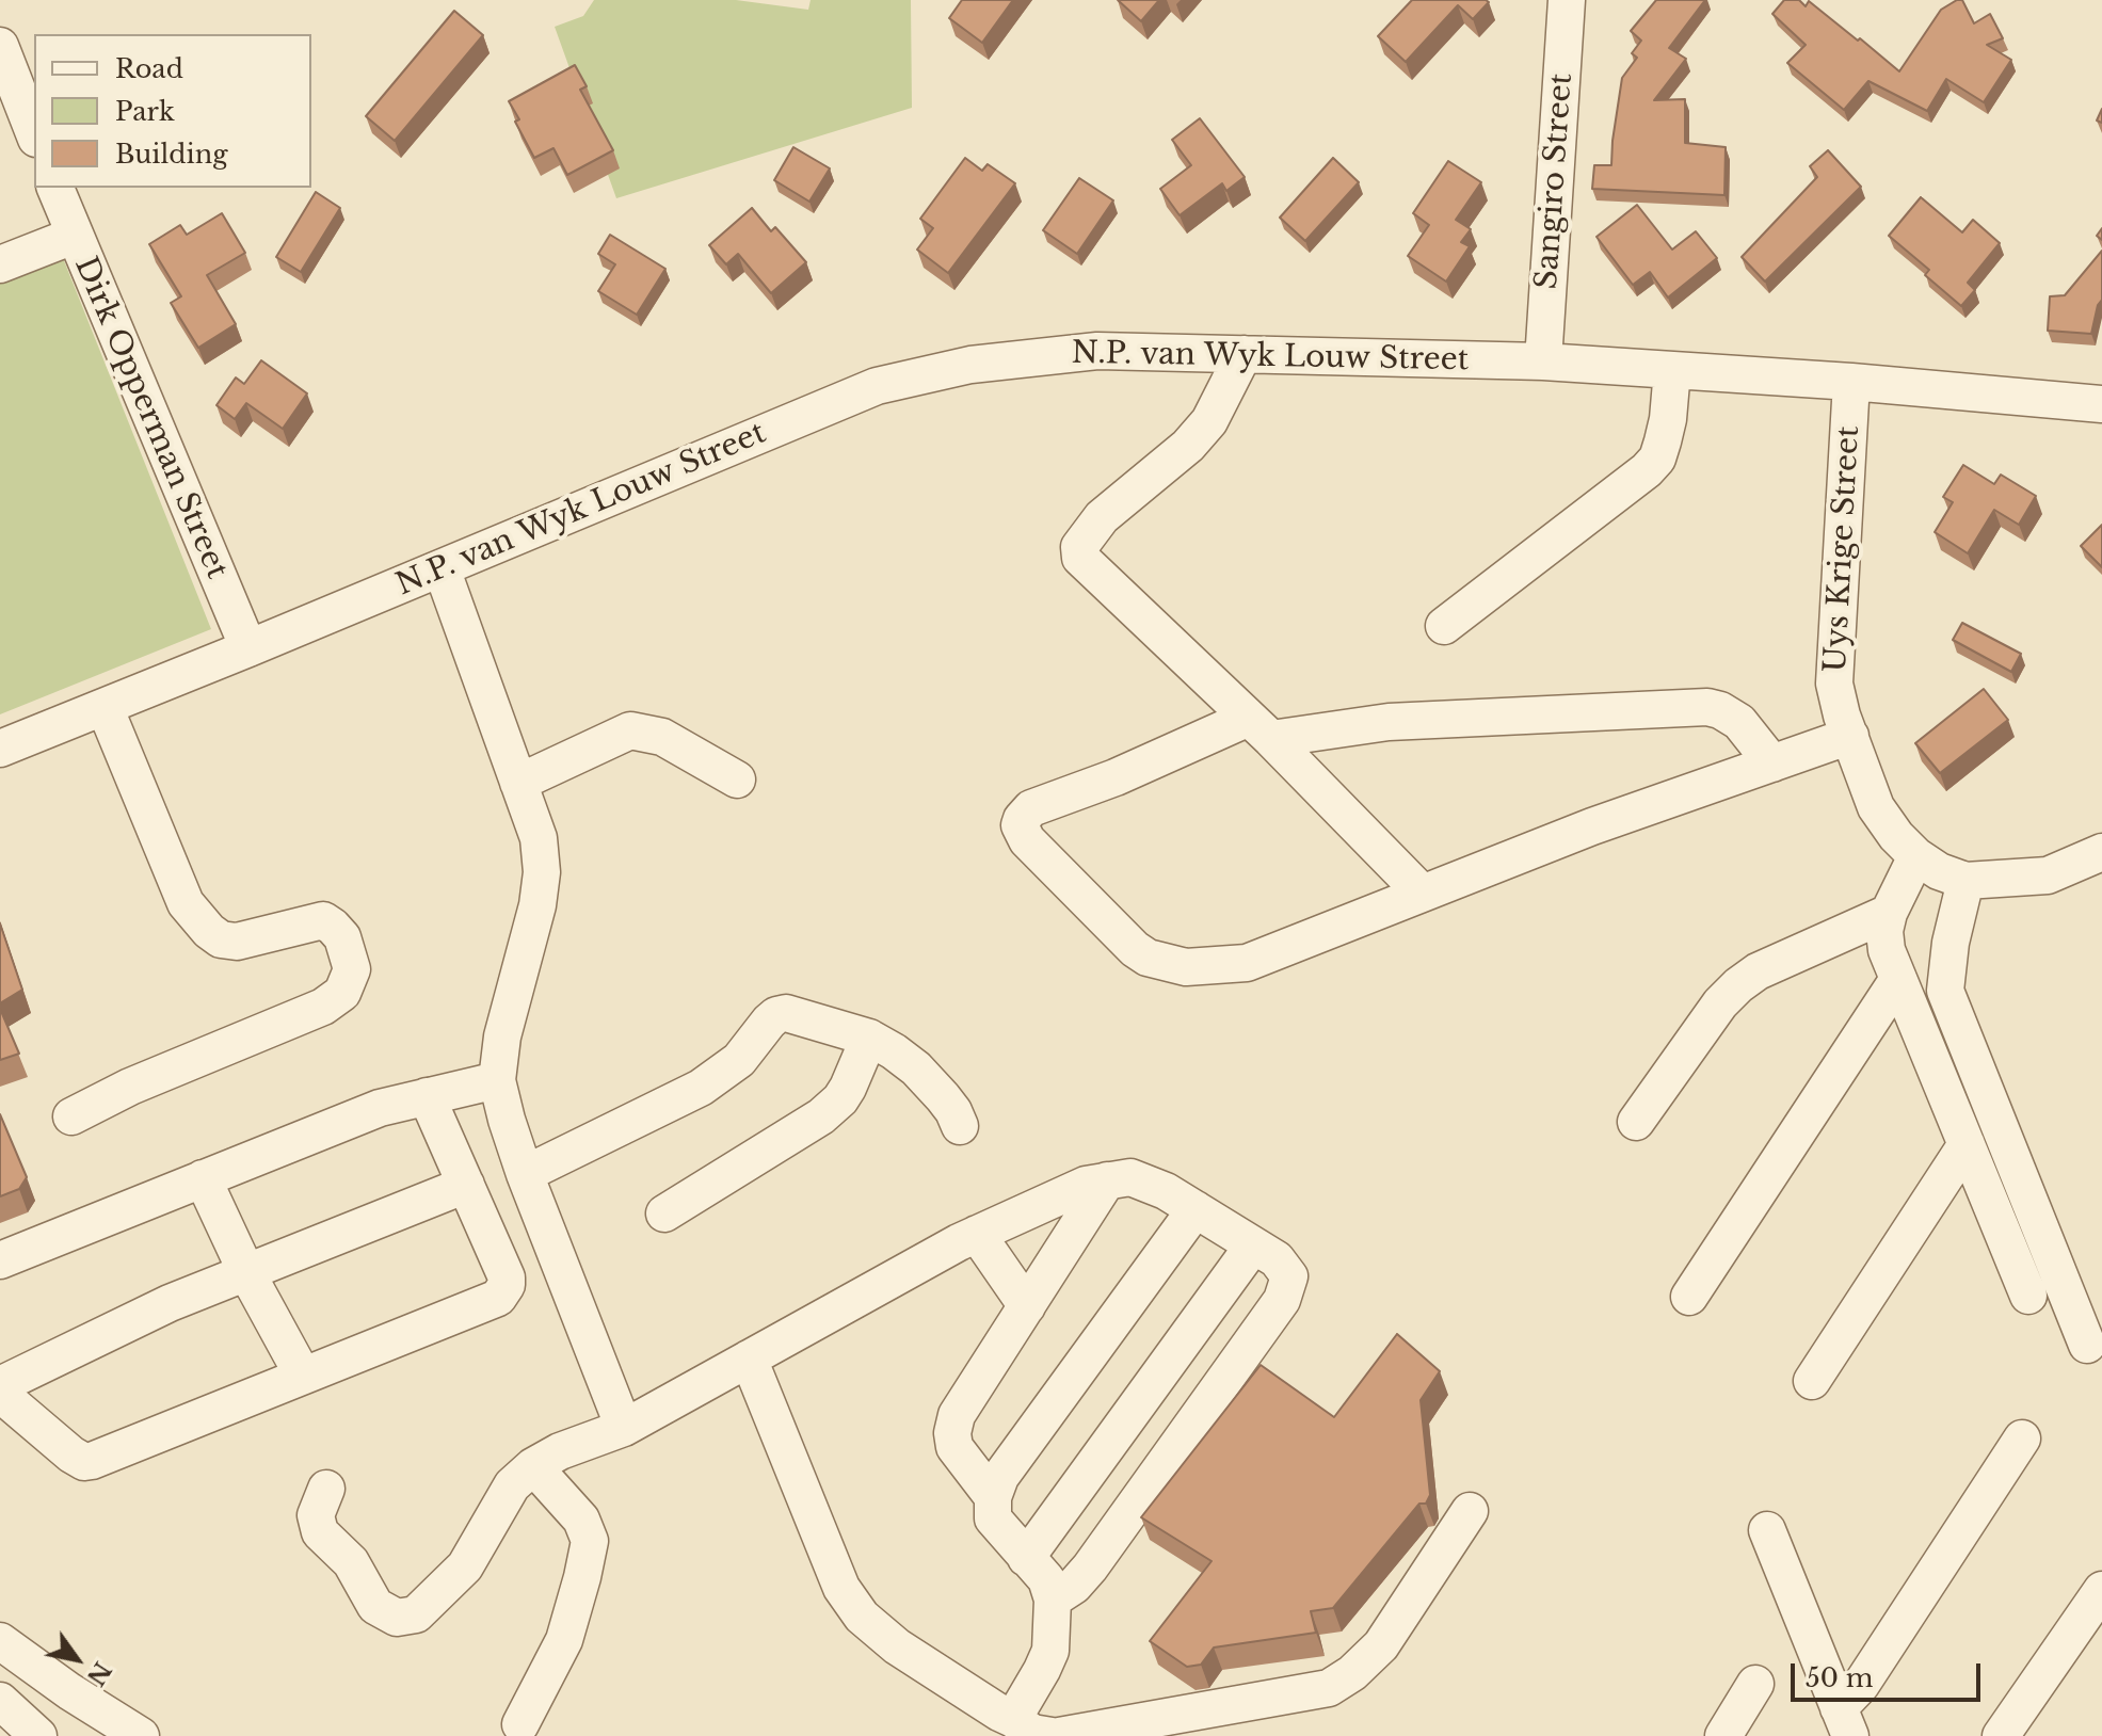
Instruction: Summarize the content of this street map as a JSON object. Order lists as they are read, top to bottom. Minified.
{"streets":{"street":["Sangiro Street","N.P. van Wyk Louw Street","Dirk Opperman Street","Uys Krige Street"]},"crossings":[["Sangiro Street","N.P. van Wyk Louw Street"],["N.P. van Wyk Louw Street","Dirk Opperman Street"],["N.P. van Wyk Louw Street","Uys Krige Street"]],"legend":["Road","Park","Building"],"scale_bar":"50 m","north":"bottom right"}
